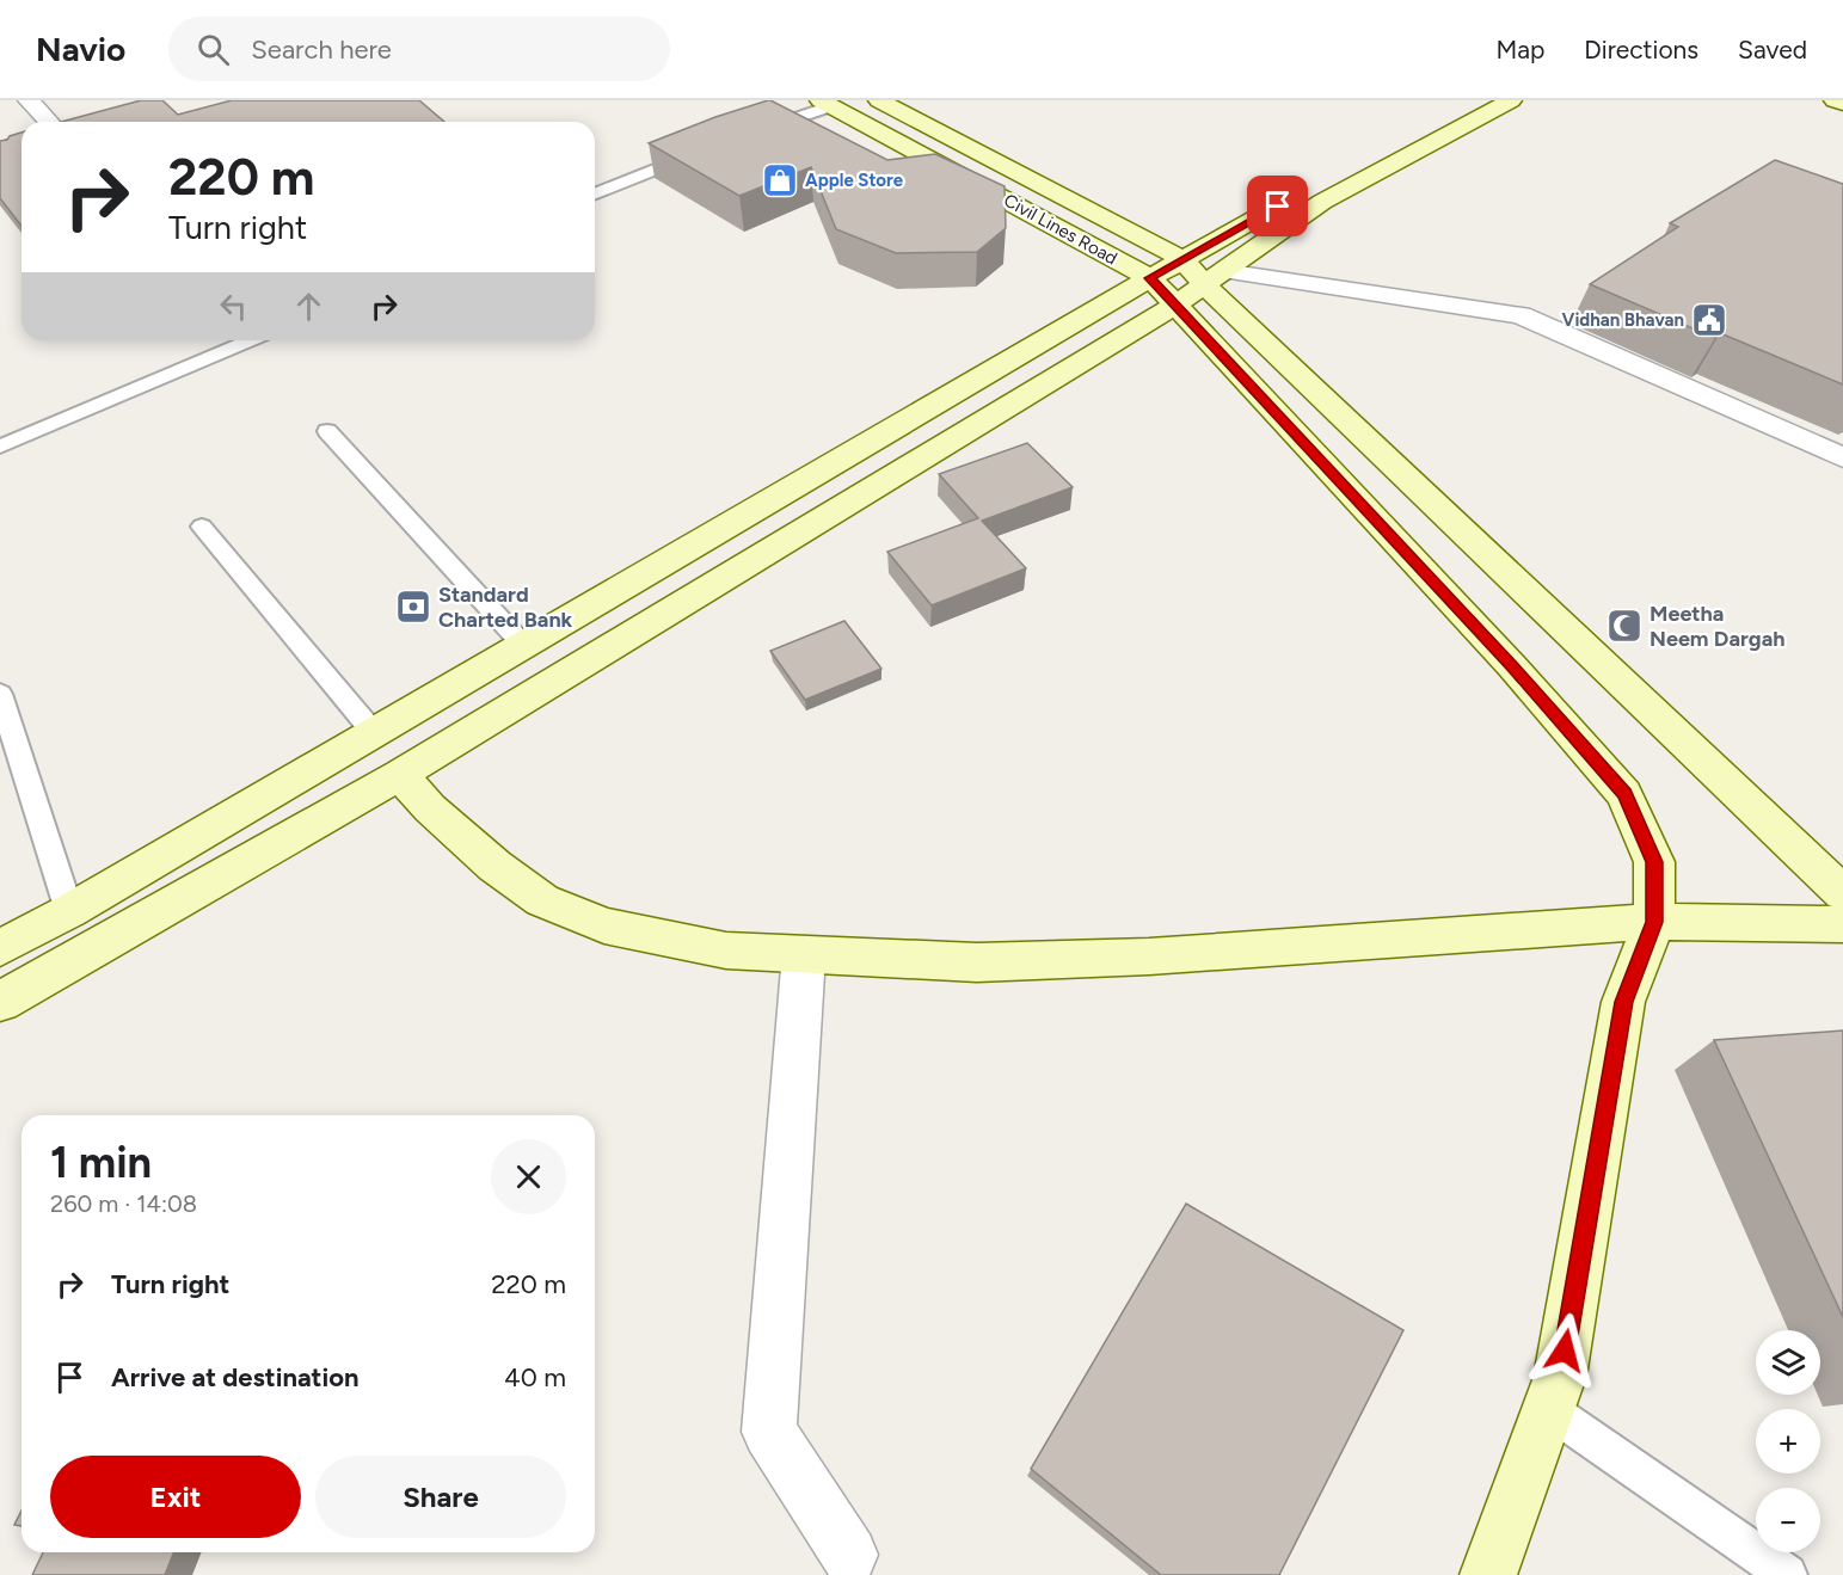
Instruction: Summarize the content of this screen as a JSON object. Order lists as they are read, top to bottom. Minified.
{"streets":{"street":["Civil Lines Road"]},"places":{"shop":["Apple Store"],"public building":["Vidhan Bhavan"],"bank":["Standard Charted Bank"],"mosque":["Meetha Neem Dargah"]},"page":{"header":"Navio","search":"Search here","nav":["Map","Directions","Saved"],"turn":["220 m","Turn right"],"heading":["1 min","260 m · 14:08"],"list":[{"name":"Turn right","value":"220 m"},{"name":"Arrive at destination","value":"40 m"}],"map_buttons":["+","−"],"buttons":["Exit","Share"]}}
